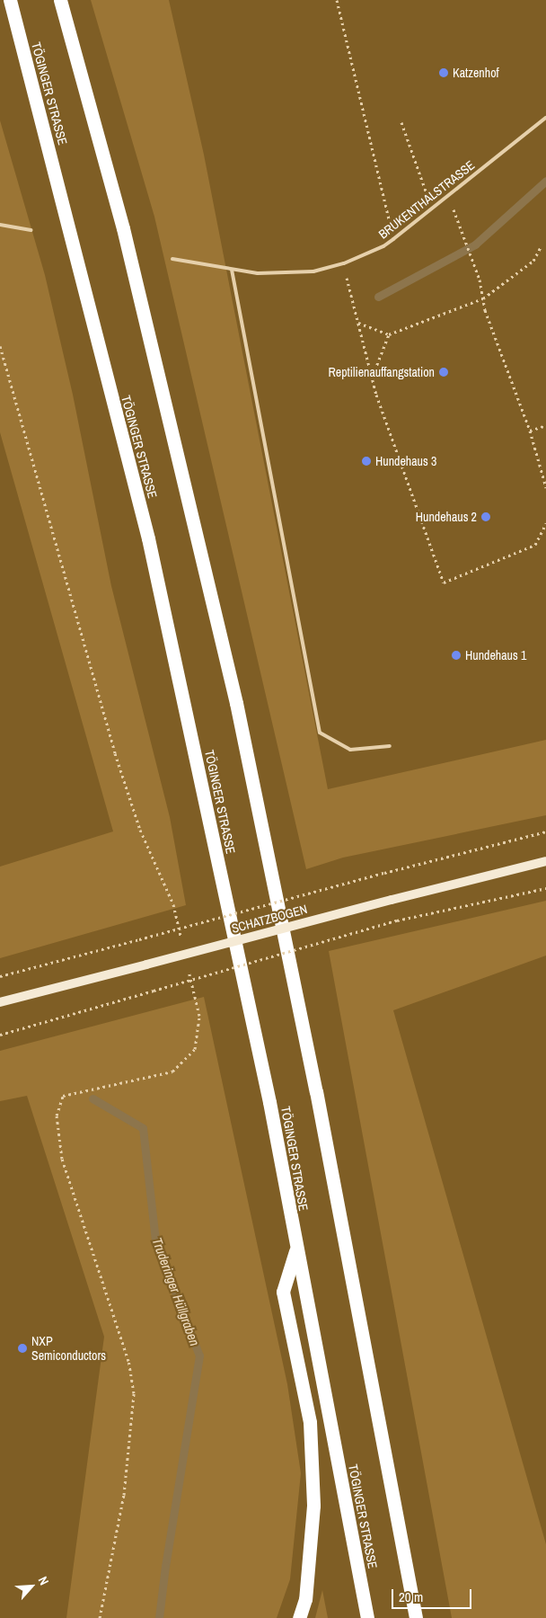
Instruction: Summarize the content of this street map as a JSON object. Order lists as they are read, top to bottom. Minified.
{"streets":{"highway":["TÖGINGER STRASSE"],"main road":["SCHATZBOGEN"],"lane":["BRUKENTHALSTRASSE"]},"water":["Truderinger Hüllgraben"],"places":["Katzenhof","Reptilienauffangstation","Hundehaus 3","Hundehaus 2","Hundehaus 1","NXP Semiconductors"],"scale_bar":"20 m","north":"top right"}
